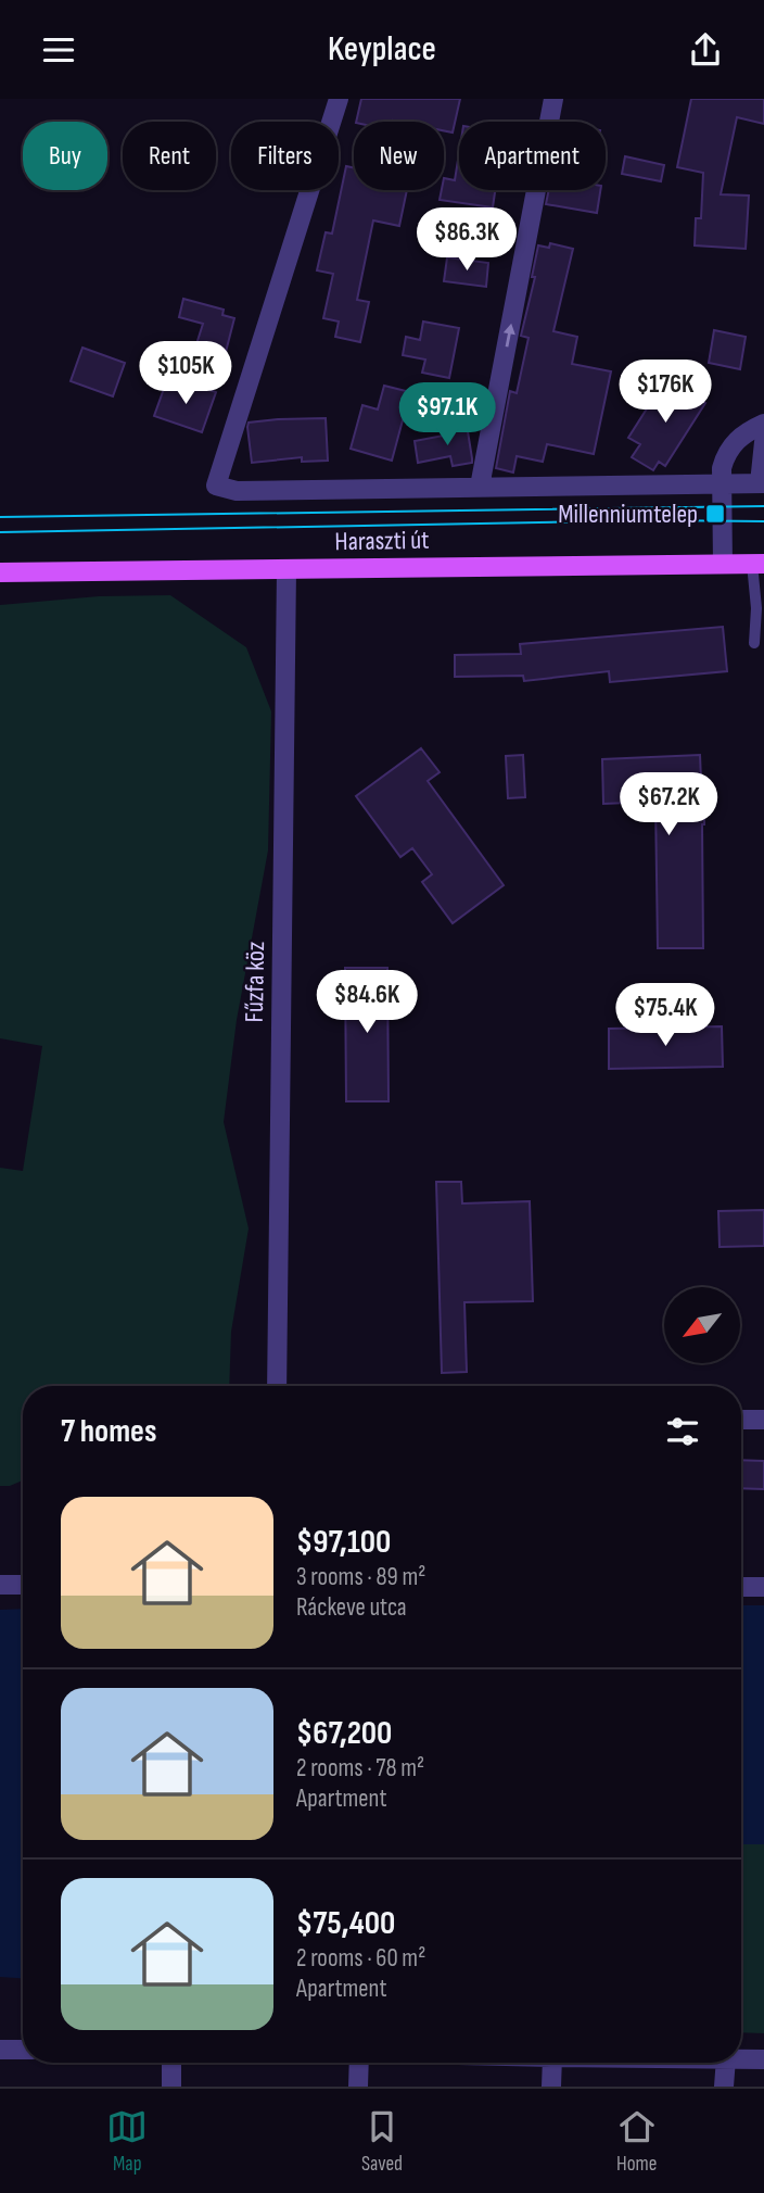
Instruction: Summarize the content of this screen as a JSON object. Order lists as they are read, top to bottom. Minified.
{"streets":{"main road":["Haraszti út"],"street":["Fűzfa köz"]},"crossings":[["Haraszti út","Fűzfa köz"]],"places":{"transit":["Millenniumtelep"]},"north":"bottom left","page":{"header":"Keyplace","chip":["Buy","Rent","Filters","New","Apartment"],"price":["$86.3K","$105K","$176K","$97.1K","$67.2K","$84.6K","$75.4K"],"heading":"7 homes","list":[{"name":"$97,100","note":"3 rooms · 89 m² · Ráckeve utca"},{"name":"$67,200","note":"2 rooms · 78 m² · Apartment"},{"name":"$75,400","note":"2 rooms · 60 m² · Apartment"}],"tabs":["Map","Saved","Home"]}}
